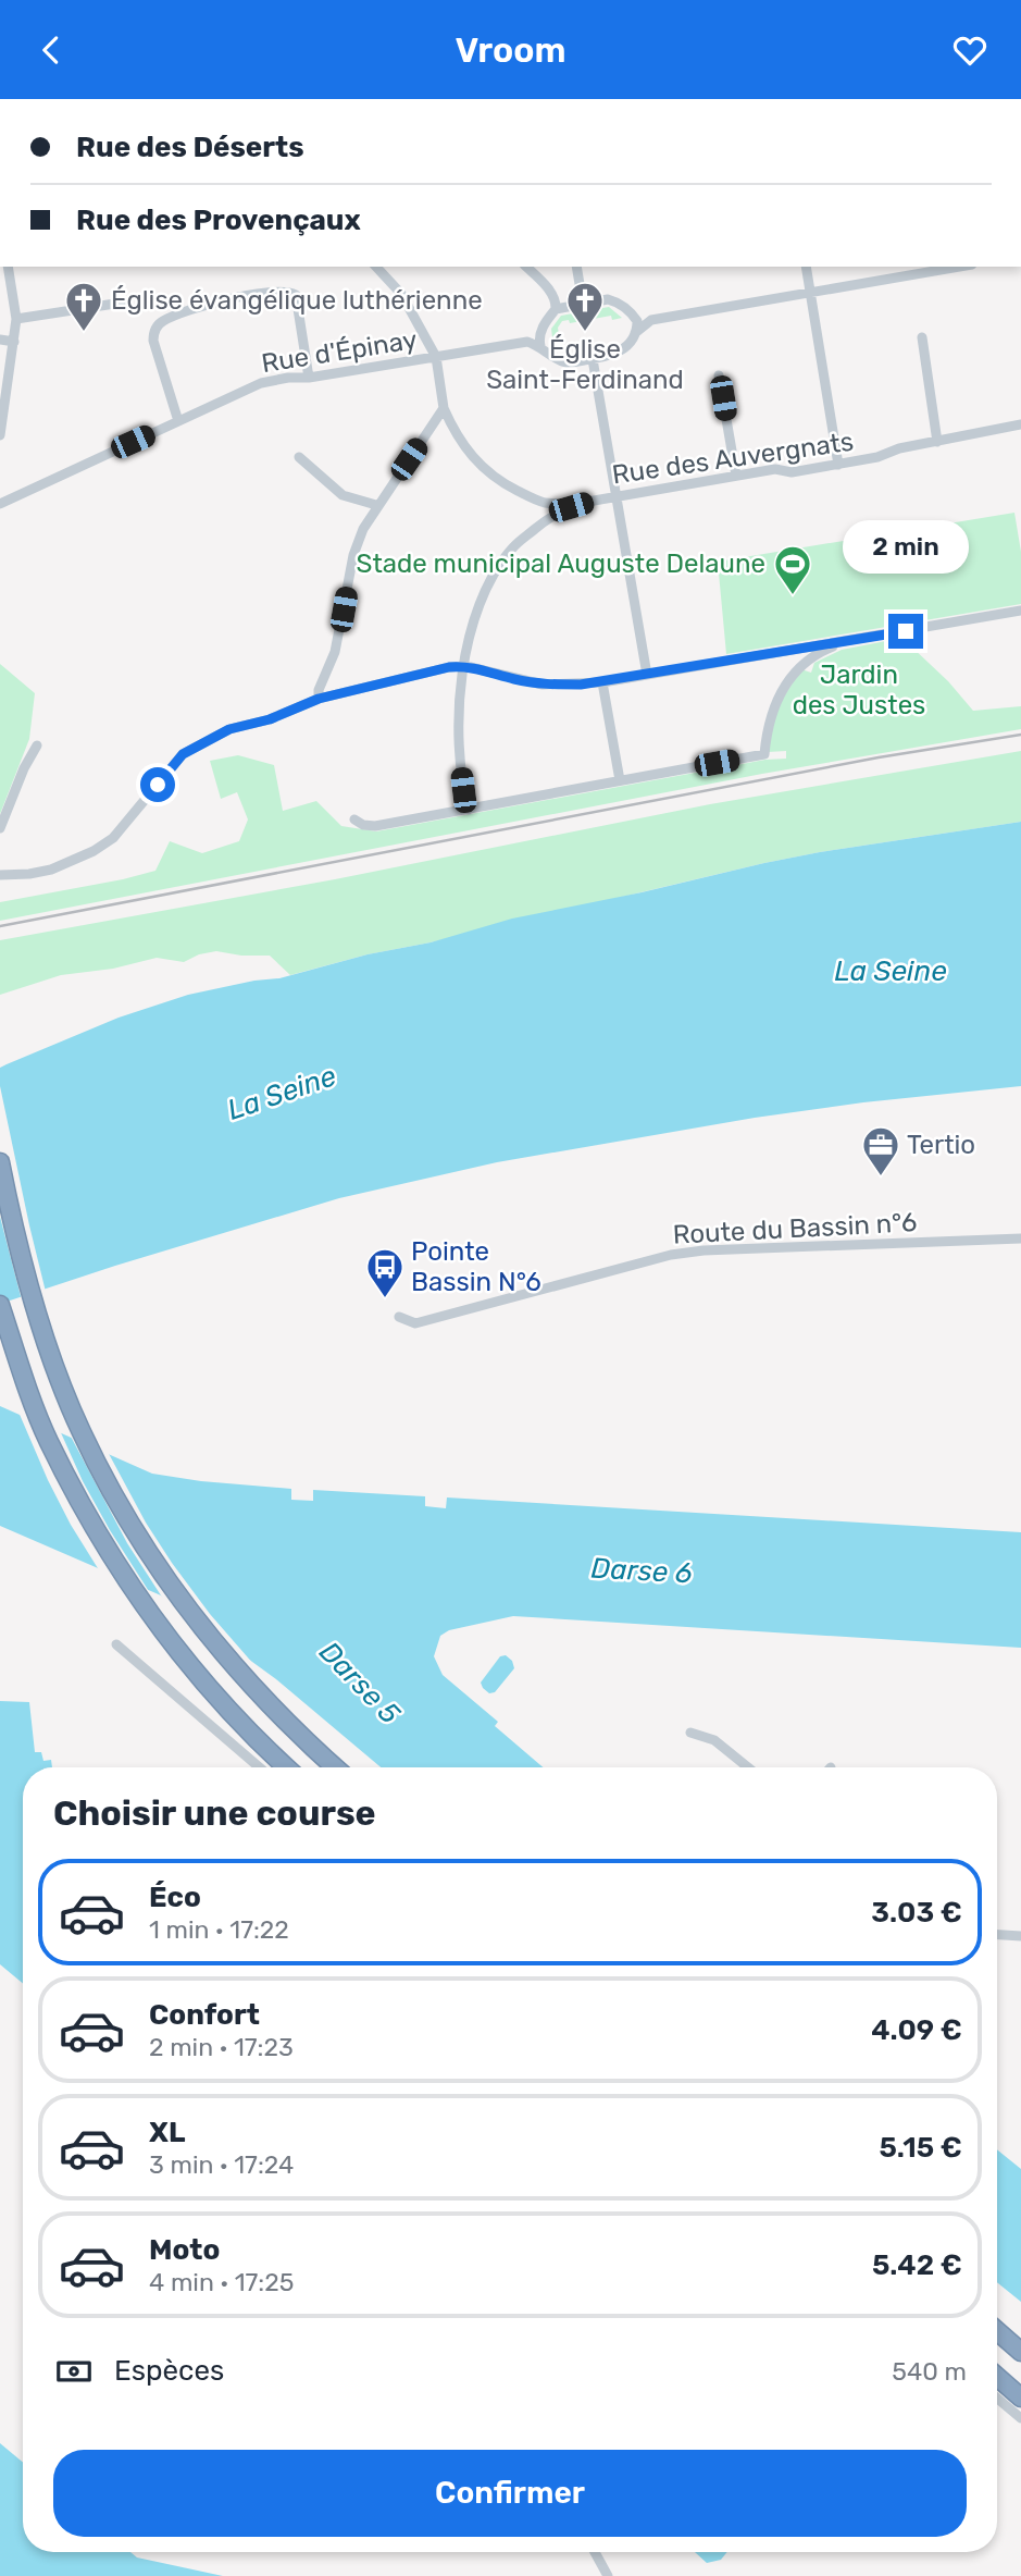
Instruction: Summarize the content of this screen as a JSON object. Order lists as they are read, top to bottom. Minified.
{"streets":{"street":["Rue d'Épinay","Rue des Auvergnats","Route du Bassin n°6"]},"crossings":[["Rue d'Épinay","Rue des Auvergnats"]],"water":["La Seine","Darse 6","Darse 5"],"parks":["Jardin des Justes"],"places":{"church":["Église évangélique luthérienne","Église Saint-Ferdinand"],"sports":["Stade municipal Auguste Delaune"],"office":["Tertio"],"bus stop":["Pointe Bassin N°6"]},"page":{"header":"Vroom","banner":["Rue des Déserts","Rue des Provençaux"],"bubble":"2 min","heading":"Choisir une course","list":[{"name":"Éco","note":"1 min · 17:22","value":"3.03 €"},{"name":"Confort","note":"2 min · 17:23","value":"4.09 €"},{"name":"XL","note":"3 min · 17:24","value":"5.15 €"},{"name":"Moto","note":"4 min · 17:25","value":"5.42 €"}],"pay":["Espèces","540 m"],"buttons":"Confirmer"}}
